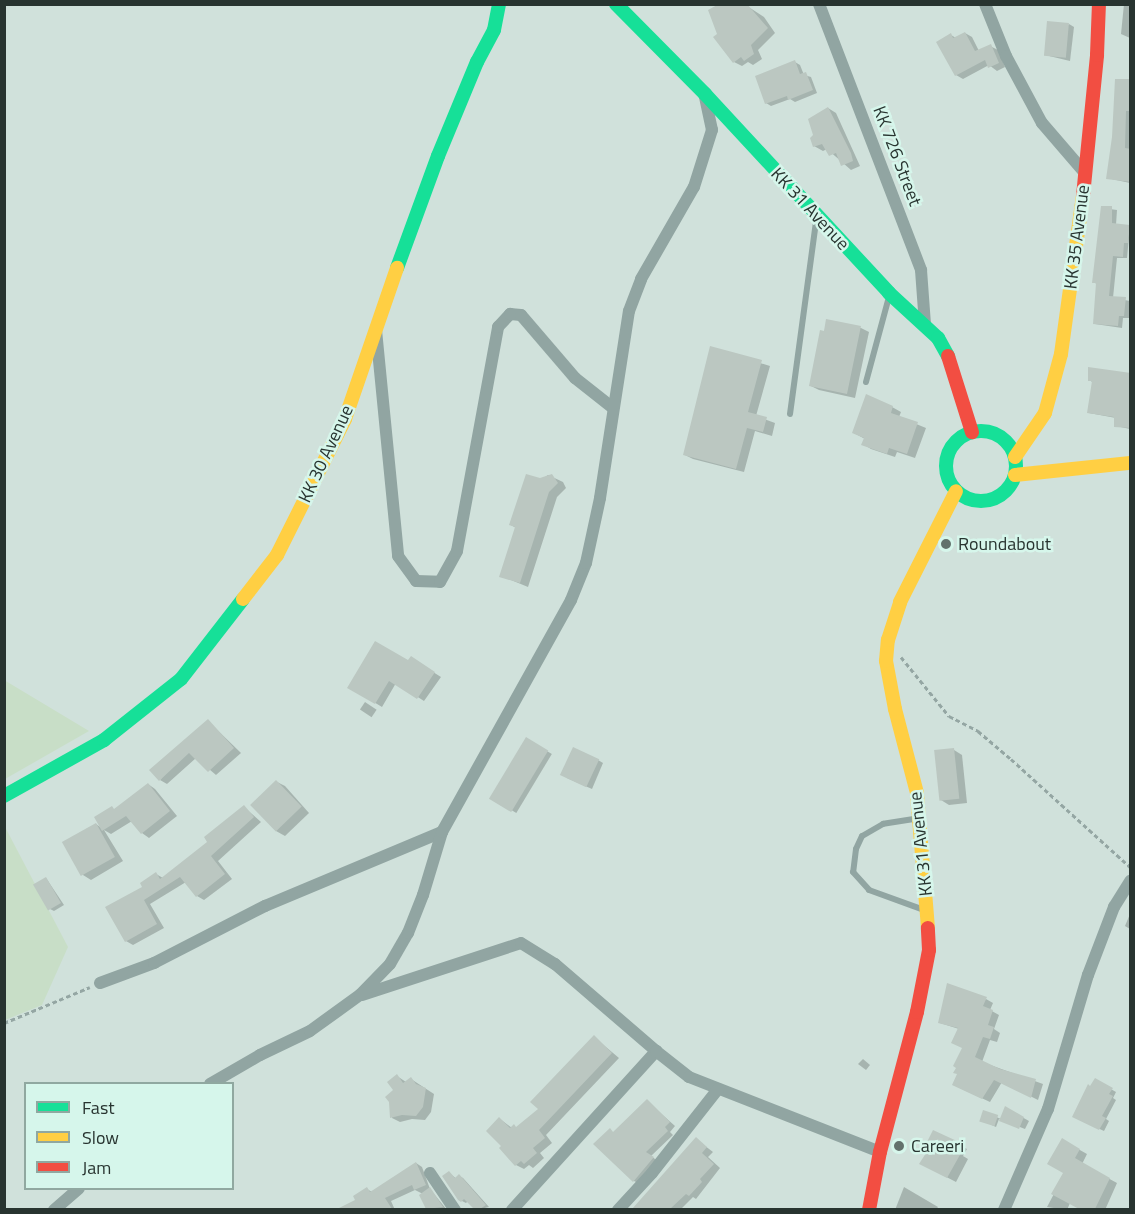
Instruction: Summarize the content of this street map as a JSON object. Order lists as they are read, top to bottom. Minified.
{"streets":{"main road":["KK 31 Avenue","KK 35 Avenue","KK 30 Avenue"],"street":["KK 726 Street"]},"crossings":[["KK 726 Street","KK 31 Avenue"],["KK 31 Avenue","KK 35 Avenue"]],"places":["Roundabout","Careeri"],"legend":["Fast","Slow","Jam"]}
